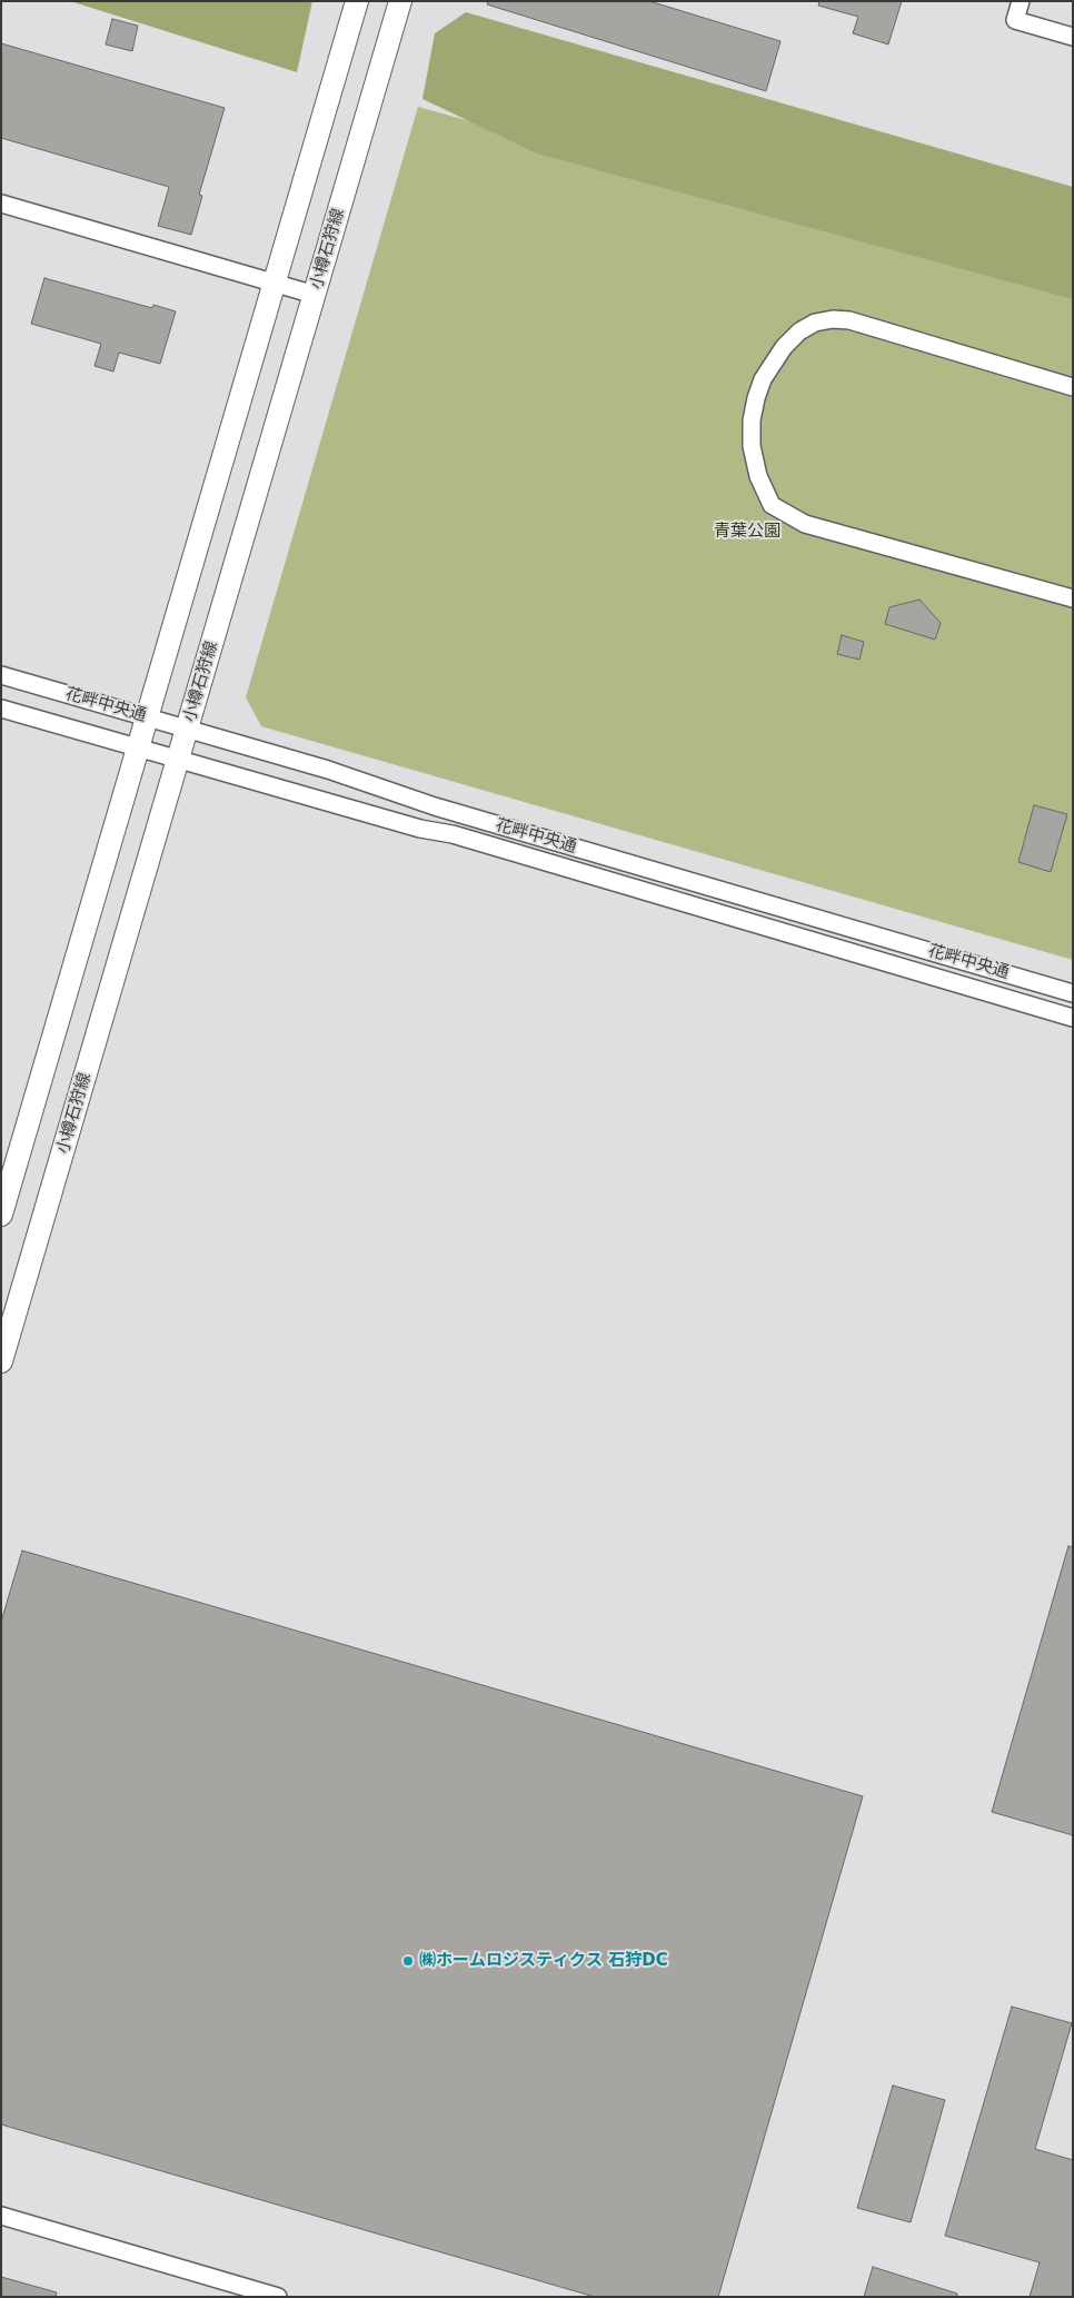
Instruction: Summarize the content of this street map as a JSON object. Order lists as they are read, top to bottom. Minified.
{"streets":{"main road":["小樽石狩線"],"street":["花畔中央通"]},"crossings":[["小樽石狩線","花畔中央通"]],"parks":["青葉公園"],"places":["㈱ホームロジスティクス 石狩DC"]}
